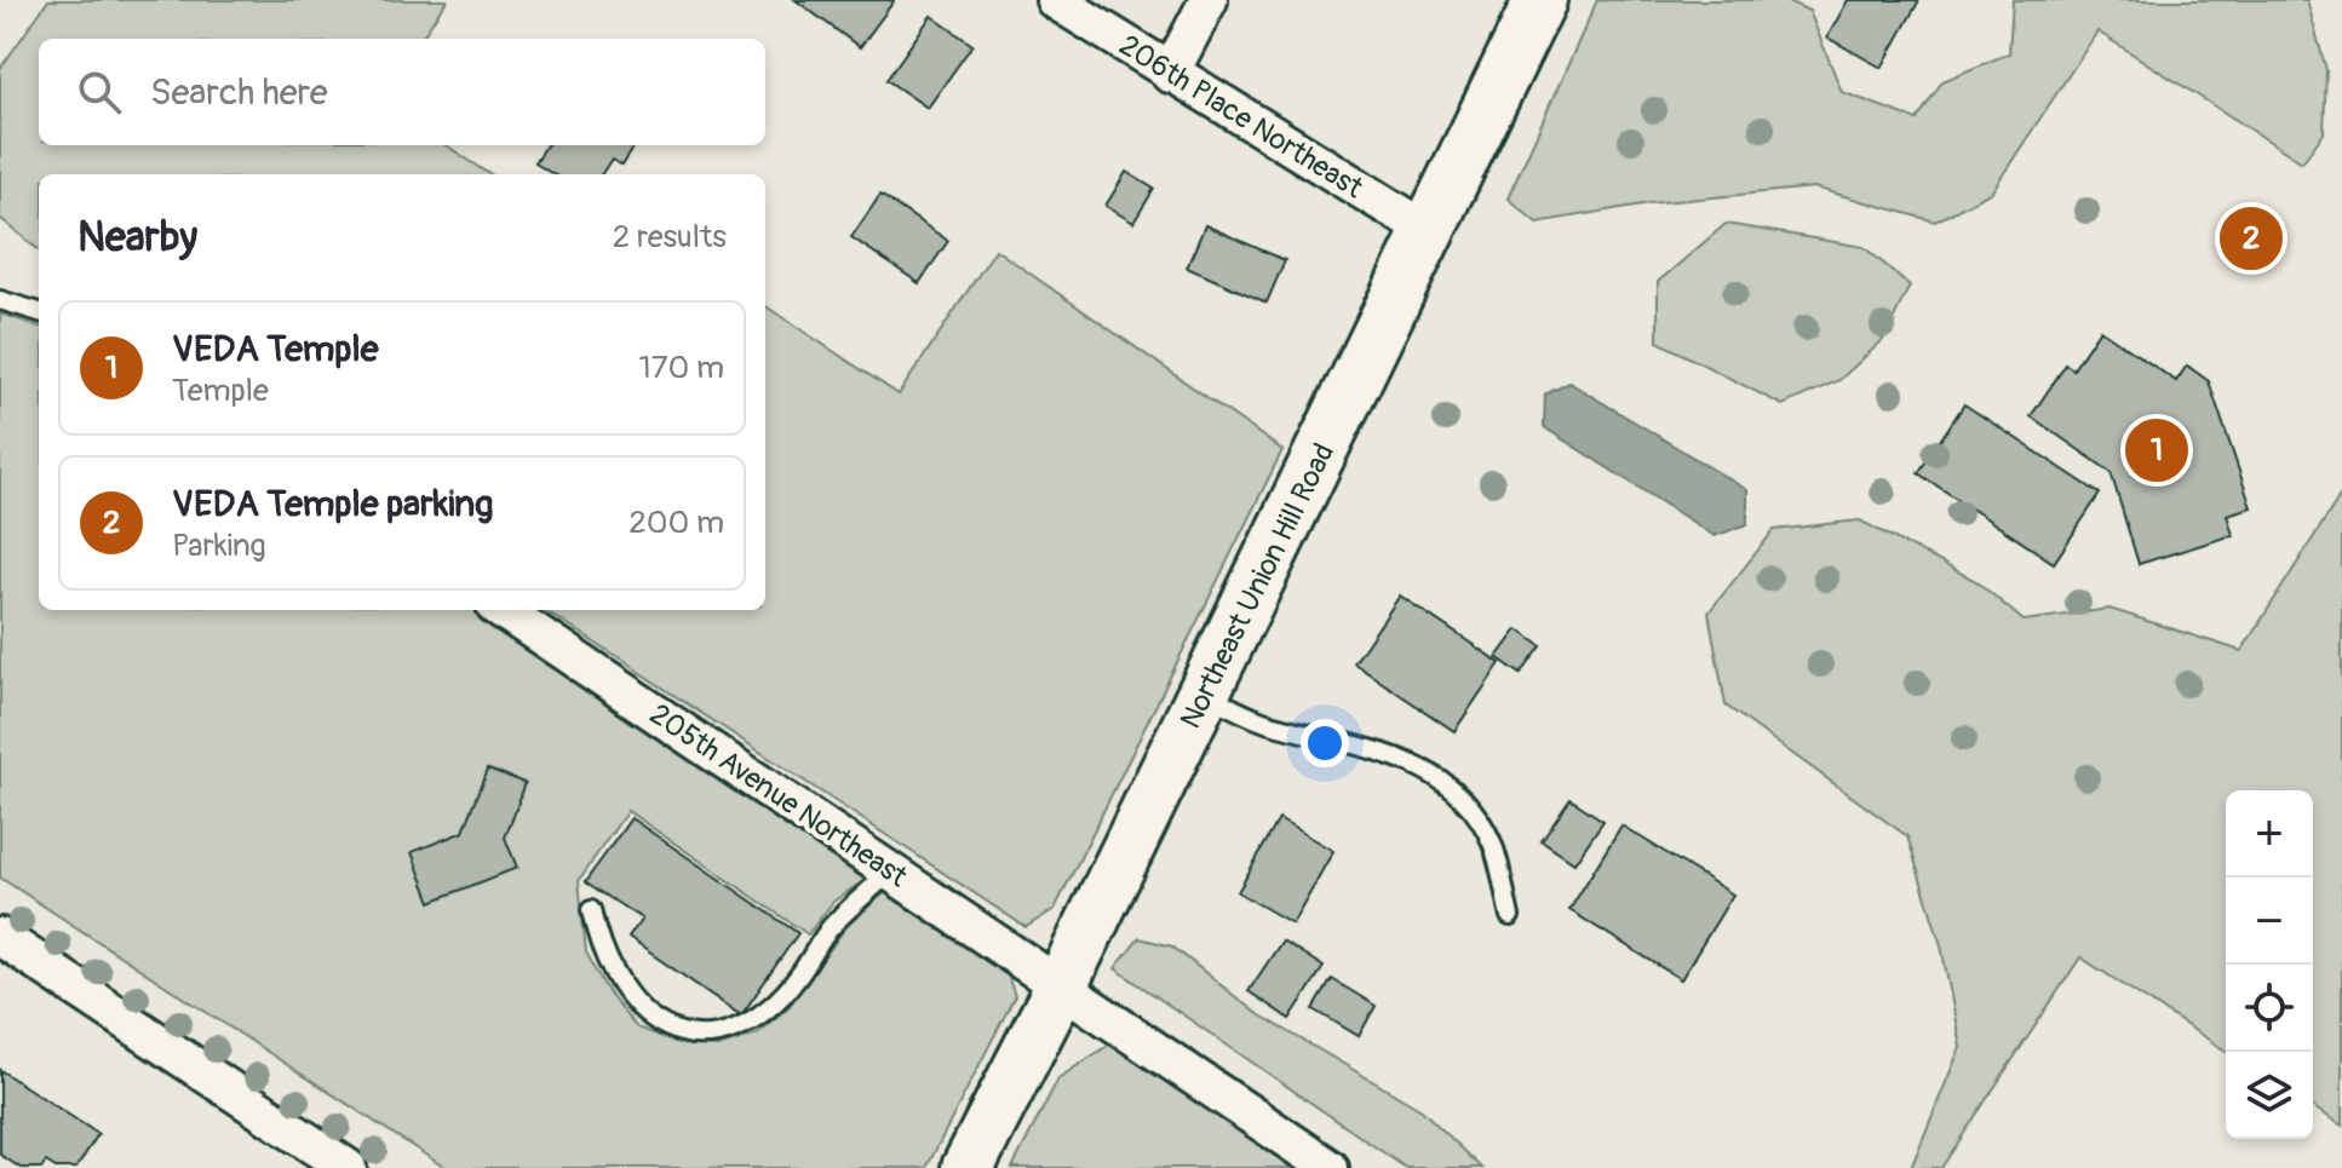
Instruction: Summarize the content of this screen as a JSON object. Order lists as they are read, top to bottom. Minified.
{"streets":{"street":["206th Place Northeast","Northeast Union Hill Road","205th Avenue Northeast"]},"crossings":[["206th Place Northeast","Northeast Union Hill Road"],["Northeast Union Hill Road","205th Avenue Northeast"]],"page":{"search":"Search here","heading":["Nearby","2 results"],"pins":["2","1"],"list":[{"mark":"1","name":"VEDA Temple","note":"Temple","value":"170 m"},{"mark":"2","name":"VEDA Temple parking","note":"Parking","value":"200 m"}],"map_buttons":["+","−"]}}
